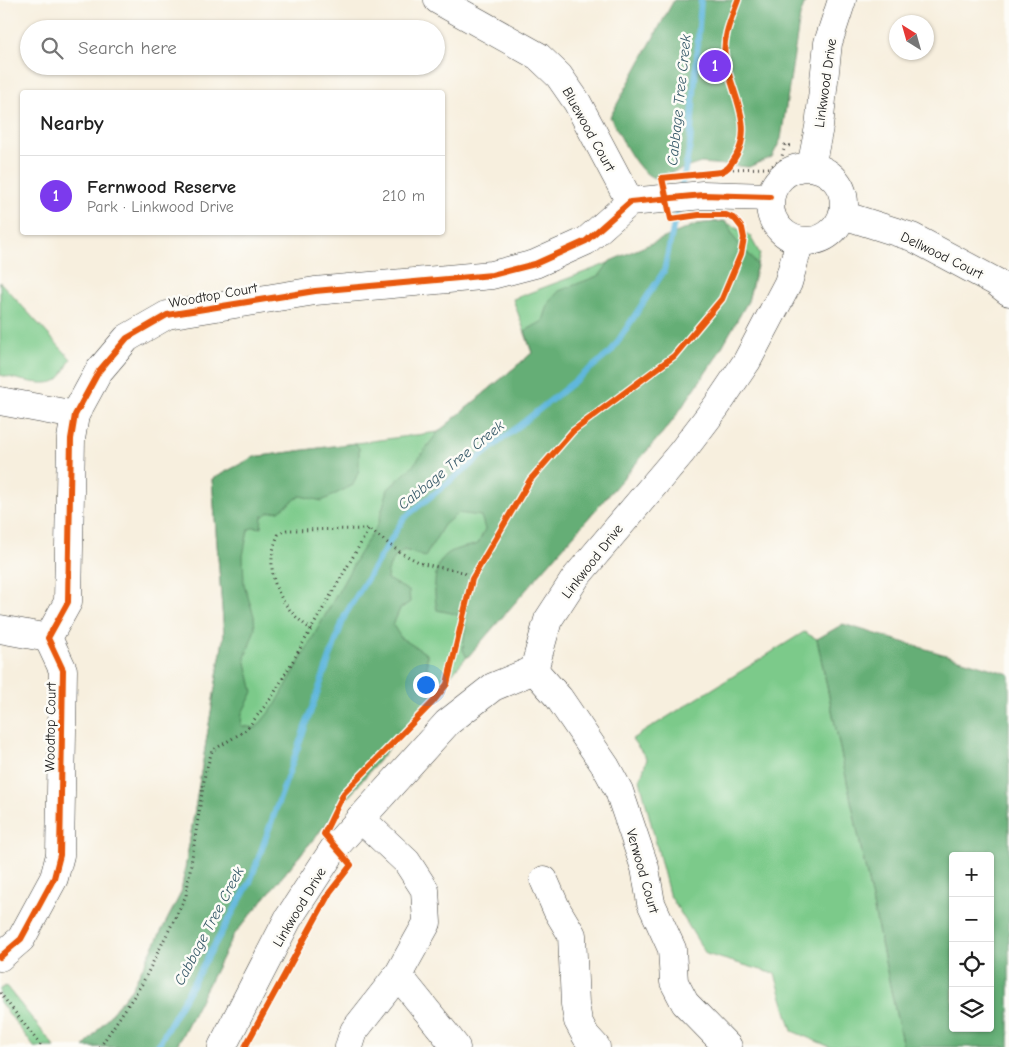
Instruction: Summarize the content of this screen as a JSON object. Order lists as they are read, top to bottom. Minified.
{"streets":{"street":["Linkwood Drive","Bluewood Court","Dellwood Court","Woodtop Court","Verwood Court"]},"crossings":[["Linkwood Drive","Dellwood Court"],["Linkwood Drive","Verwood Court"],["Bluewood Court","Woodtop Court"]],"water":["Cabbage Tree Creek"],"north":"top left","page":{"search":"Search here","pins":"1","heading":"Nearby","list":[{"mark":"1","name":"Fernwood Reserve","note":"Park · Linkwood Drive","value":"210 m"}],"map_buttons":["+","−"]}}
